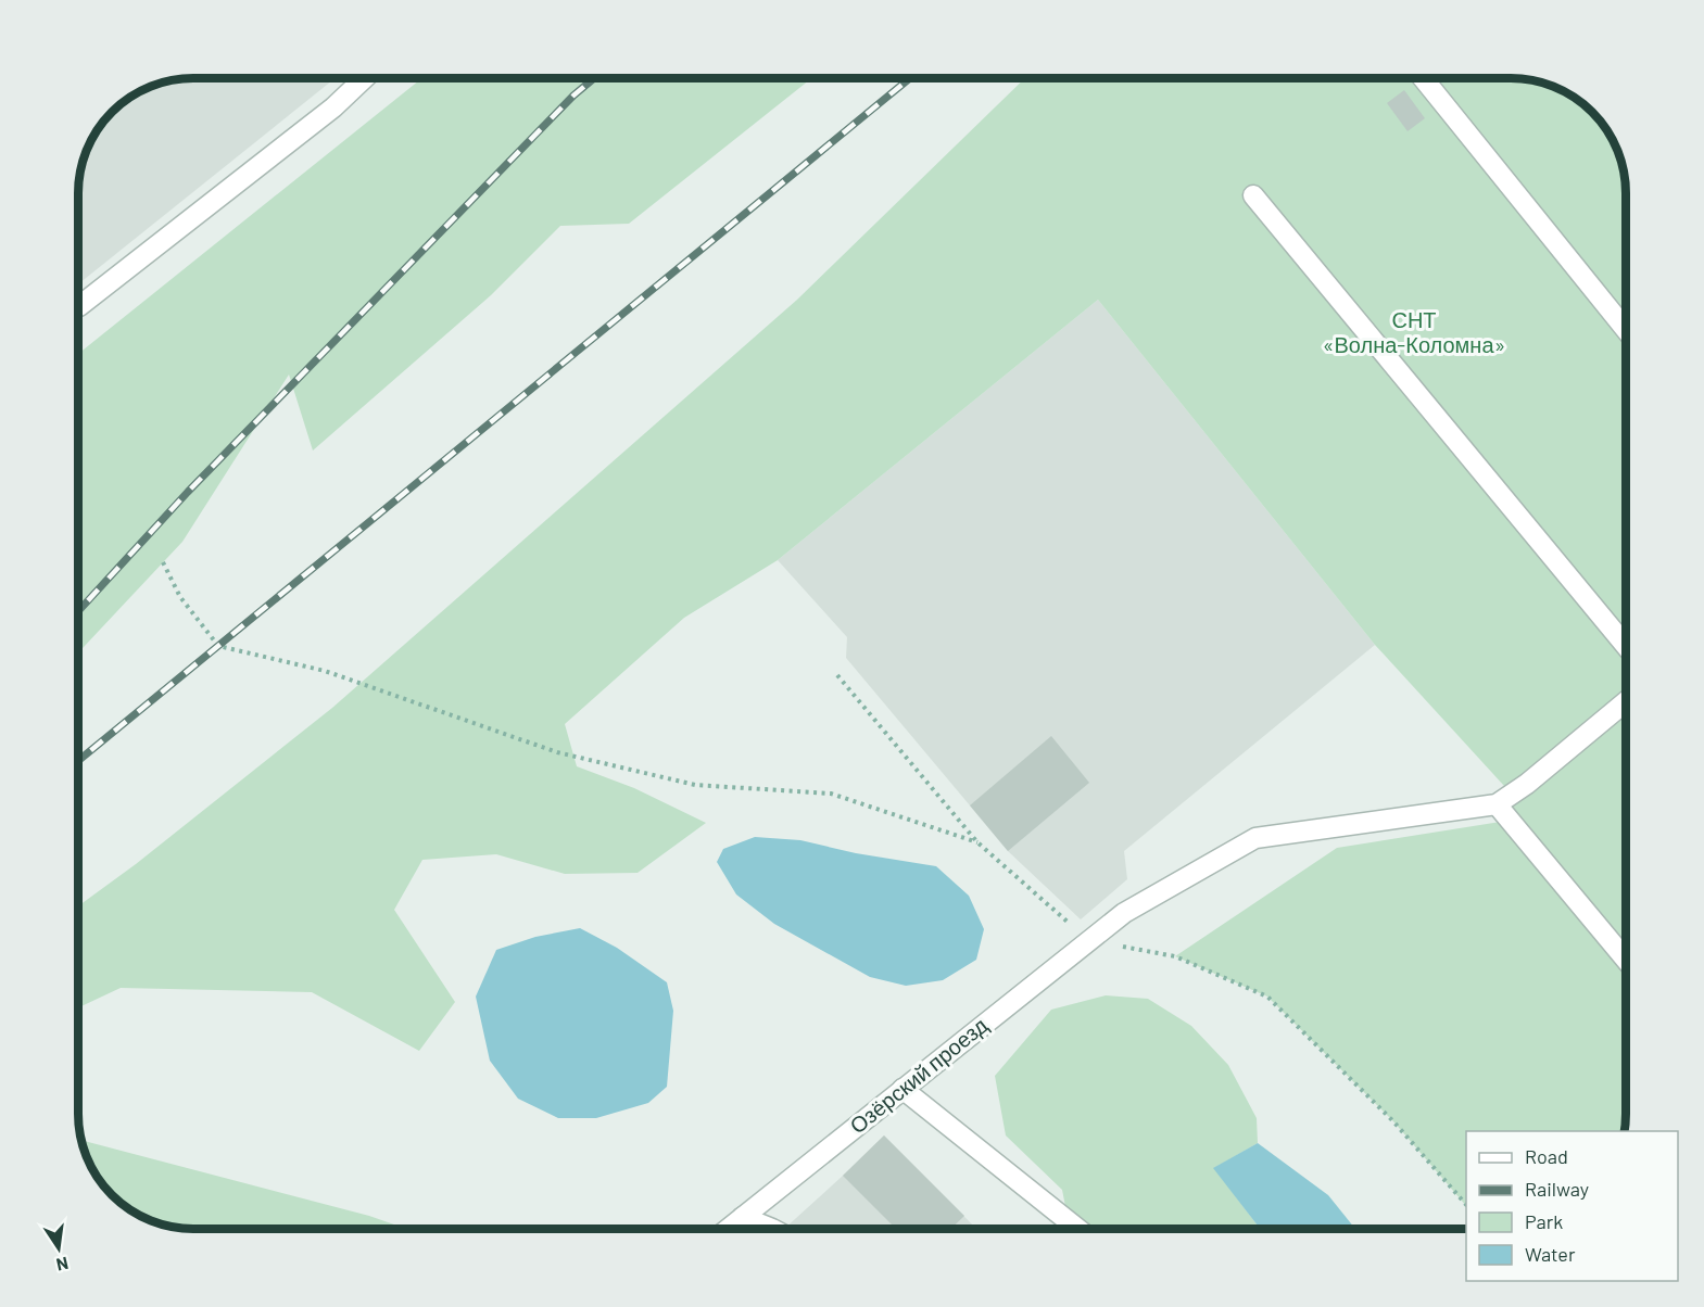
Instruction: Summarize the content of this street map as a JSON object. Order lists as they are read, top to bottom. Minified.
{"streets":{"street":["Озёрский проезд"]},"parks":["СНТ «Волна-Коломна»"],"legend":["Road","Railway","Park","Water"],"north":"bottom"}
